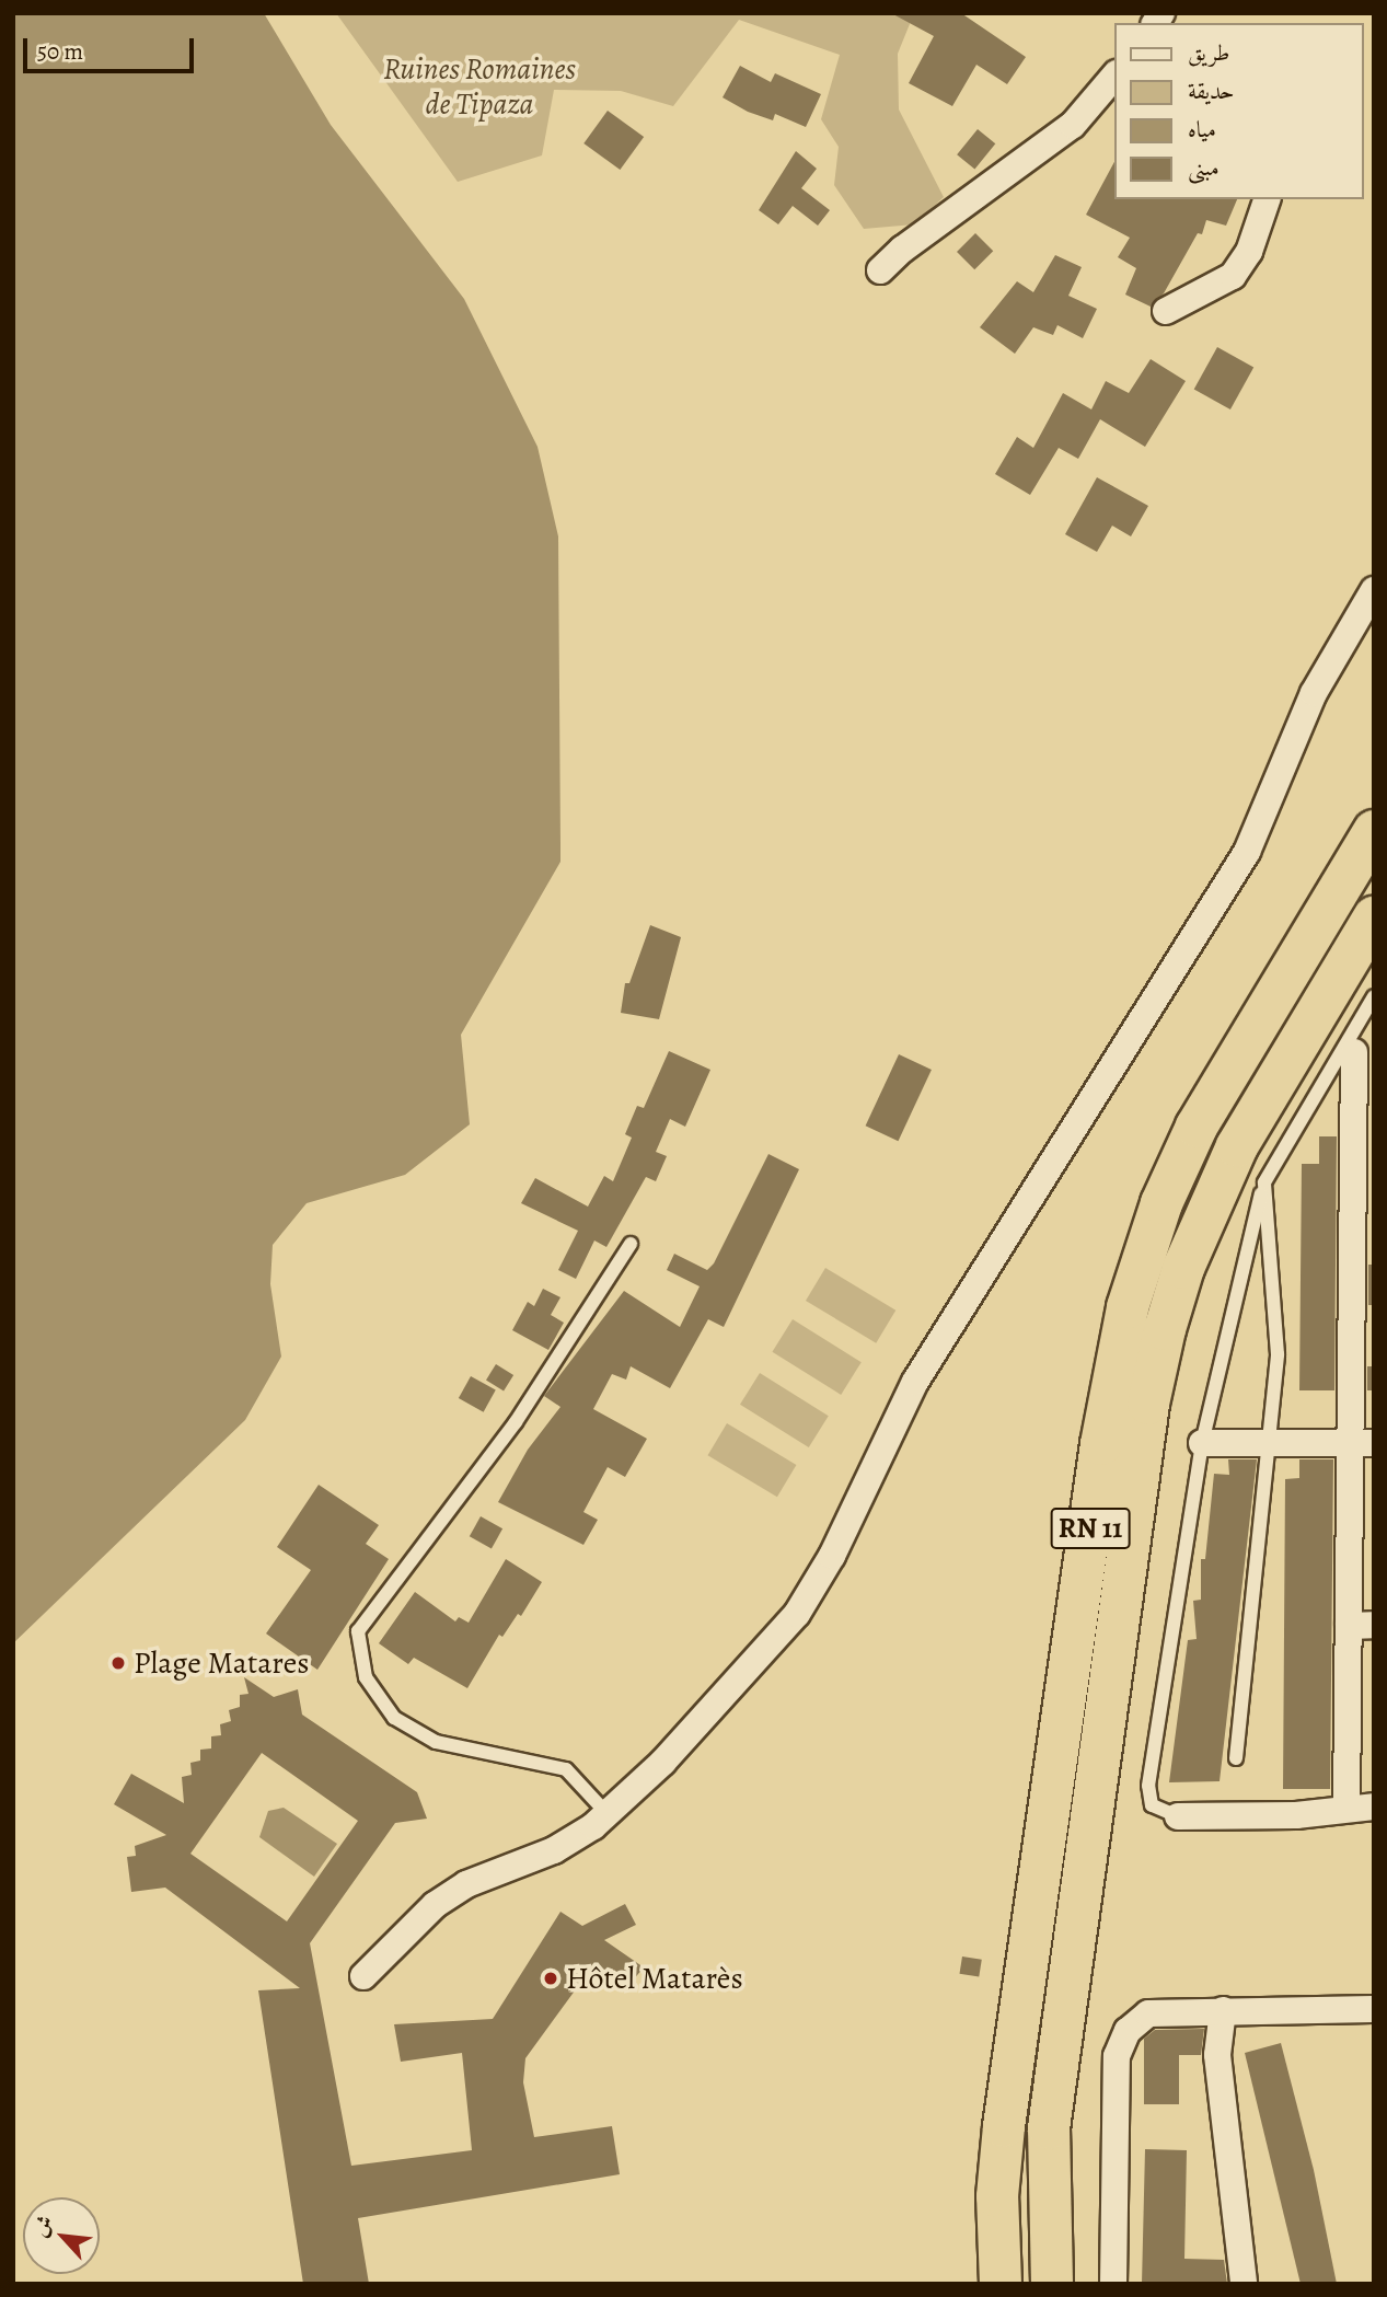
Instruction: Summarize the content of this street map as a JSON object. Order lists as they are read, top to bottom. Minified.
{"streets":{"highway":["RN 11"]},"parks":["Ruines Romaines de Tipaza"],"places":["Plage Matares","Hôtel Matarès"],"legend":["طريق","حديقة","مياه","مبنى"],"scale_bar":"50 m","north":"top left"}
